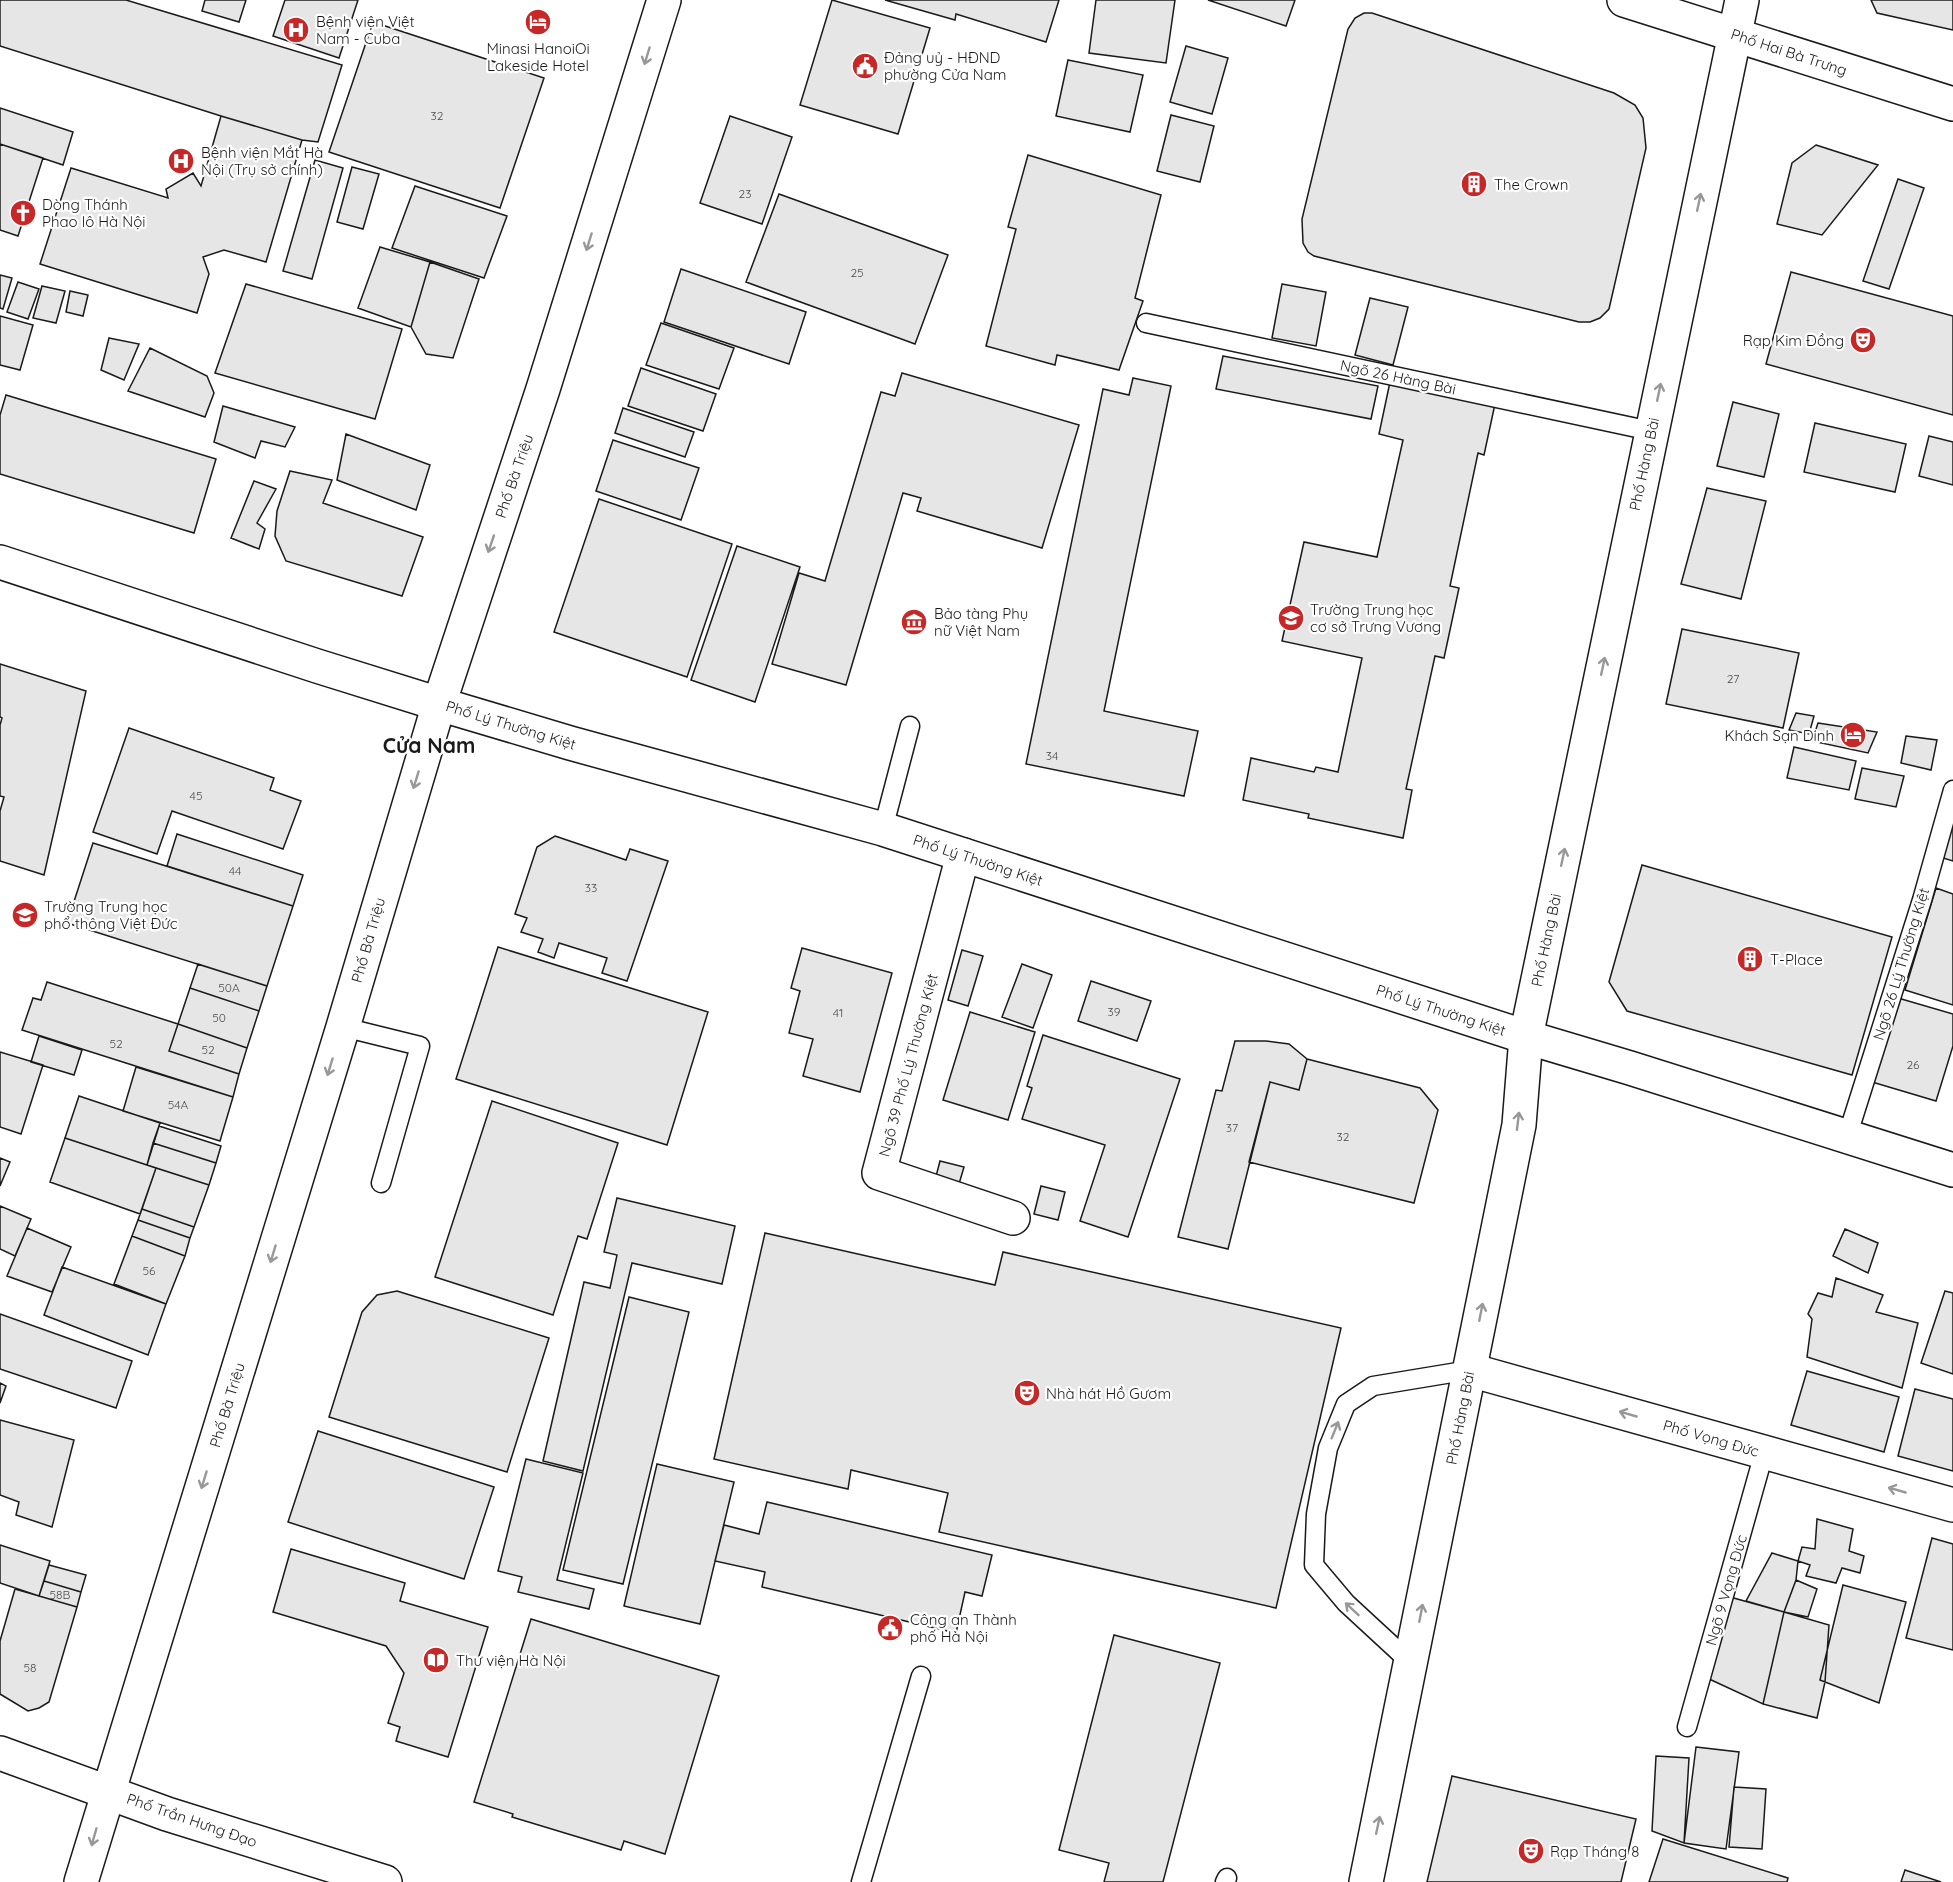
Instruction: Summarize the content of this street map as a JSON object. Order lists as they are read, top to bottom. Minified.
{"streets":{"main road":["Phố Hai Bà Trưng","Phố Hàng Bài","Phố Bà Triệu","Phố Lý Thường Kiệt","Ngõ 39 Phố Lý Thường Kiệt","Phố Vọng Đức","Phố Trần Hưng Đạo"],"lane":["Ngõ 26 Hàng Bài","Ngõ 26 Lý Thường Kiệt","Ngõ 9 Vọng Đức"]},"crossings":[["Phố Hai Bà Trưng","Phố Hàng Bài"],["Ngõ 26 Hàng Bài","Phố Hàng Bài"],["Phố Hàng Bài","Phố Lý Thường Kiệt"],["Phố Hàng Bài","Phố Vọng Đức"],["Phố Bà Triệu","Phố Lý Thường Kiệt"],["Phố Bà Triệu","Phố Trần Hưng Đạo"],["Phố Lý Thường Kiệt","Ngõ 26 Lý Thường Kiệt"],["Phố Lý Thường Kiệt","Ngõ 39 Phố Lý Thường Kiệt"],["Phố Vọng Đức","Ngõ 9 Vọng Đức"]],"one_way":["Phố Hàng Bài","Phố Bà Triệu","Phố Vọng Đức"],"districts":["Cửa Nam"],"places":{"hotel":["Minasi HanoiOi Lakeside Hotel","Khách Sạn Dinh"],"hospital":["Bệnh viện Việt Nam - Cuba","Bệnh viện Mắt Hà Nội (Trụ sở chính)"],"public building":["Đảng uỷ - HĐND phường Cửa Nam","Công an Thành phố Hà Nội"],"building":["The Crown","T-Place"],"church":["Dòng Thánh Phao lô Hà Nội"],"theatre":["Rạp Kim Đồng","Nhà hát Hồ Gươm","Rạp Tháng 8"],"school or university":["Trường Trung học cơ sở Trưng Vương","Trường Trung học phổ thông Việt Đức"],"museum":["Bảo tàng Phụ nữ Việt Nam"],"library":["Thư viện Hà Nội"]},"house_numbers":["32","23","25","27","34","45","44","33","50A","39","41","50","52","52","26","54A","37","32","56","58B","58"]}
